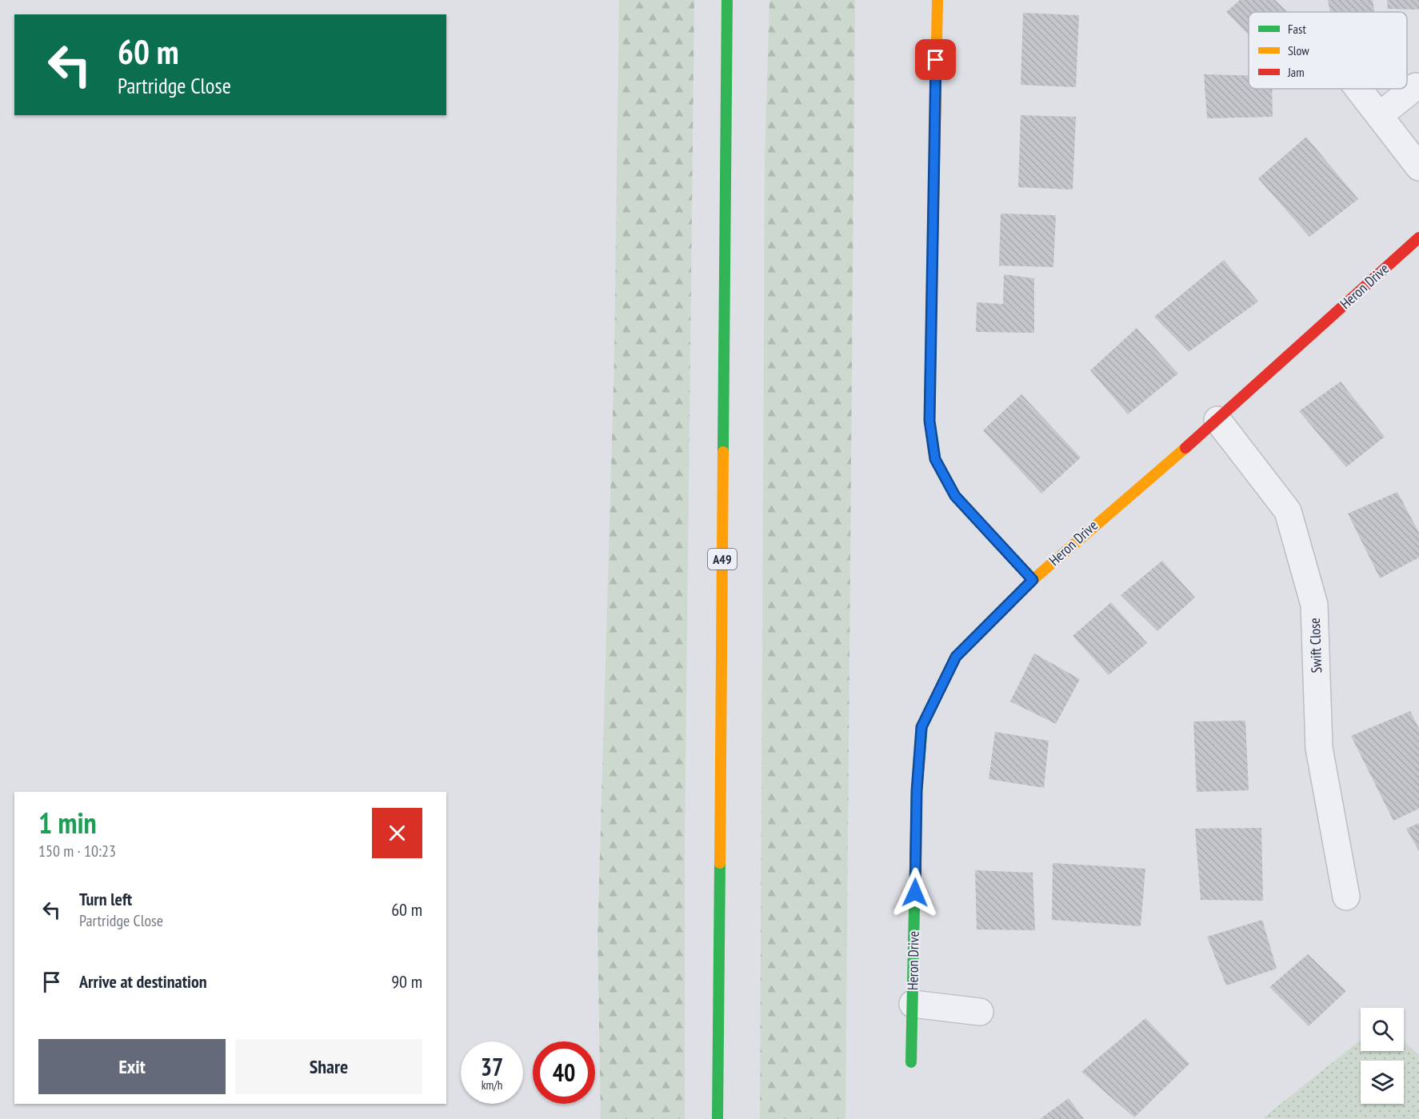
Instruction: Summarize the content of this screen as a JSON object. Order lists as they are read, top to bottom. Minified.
{"streets":{"main road":["Heron Drive","A49"],"street":["Swift Close"]},"crossings":[["Heron Drive","Swift Close"]],"legend":["Fast","Slow","Jam"],"page":{"turn":["60 m","Partridge Close"],"heading":["1 min","150 m · 10:23"],"list":[{"name":"Turn left","note":"Partridge Close","value":"60 m"},{"name":"Arrive at destination","value":"90 m"}],"buttons":["Exit","Share"],"speed":"37 km/h","limit":"40"}}
